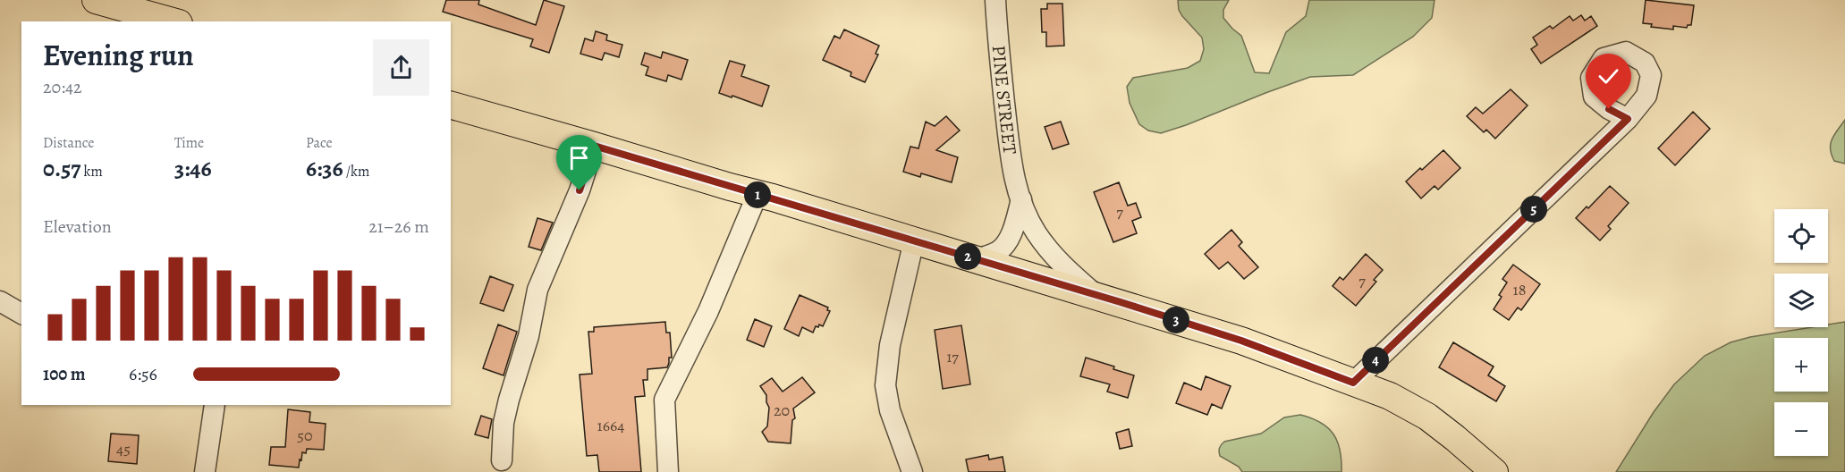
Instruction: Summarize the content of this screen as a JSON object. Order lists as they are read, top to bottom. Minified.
{"streets":{"street":["PINE STREET"]},"house_numbers":["7","7","18","17","20","1664","50","45"],"page":{"heading":["Evening run","20:42"],"stats":[["Distance","0.57 km"],["Time","3:46"],["Pace","6:36 /km"]],"pins":["1","5","2","3","4"],"chart":["Elevation","21–26 m"],"map_buttons":["+","−"],"list":[{"name":"100 m","note":"6:56"}]}}
